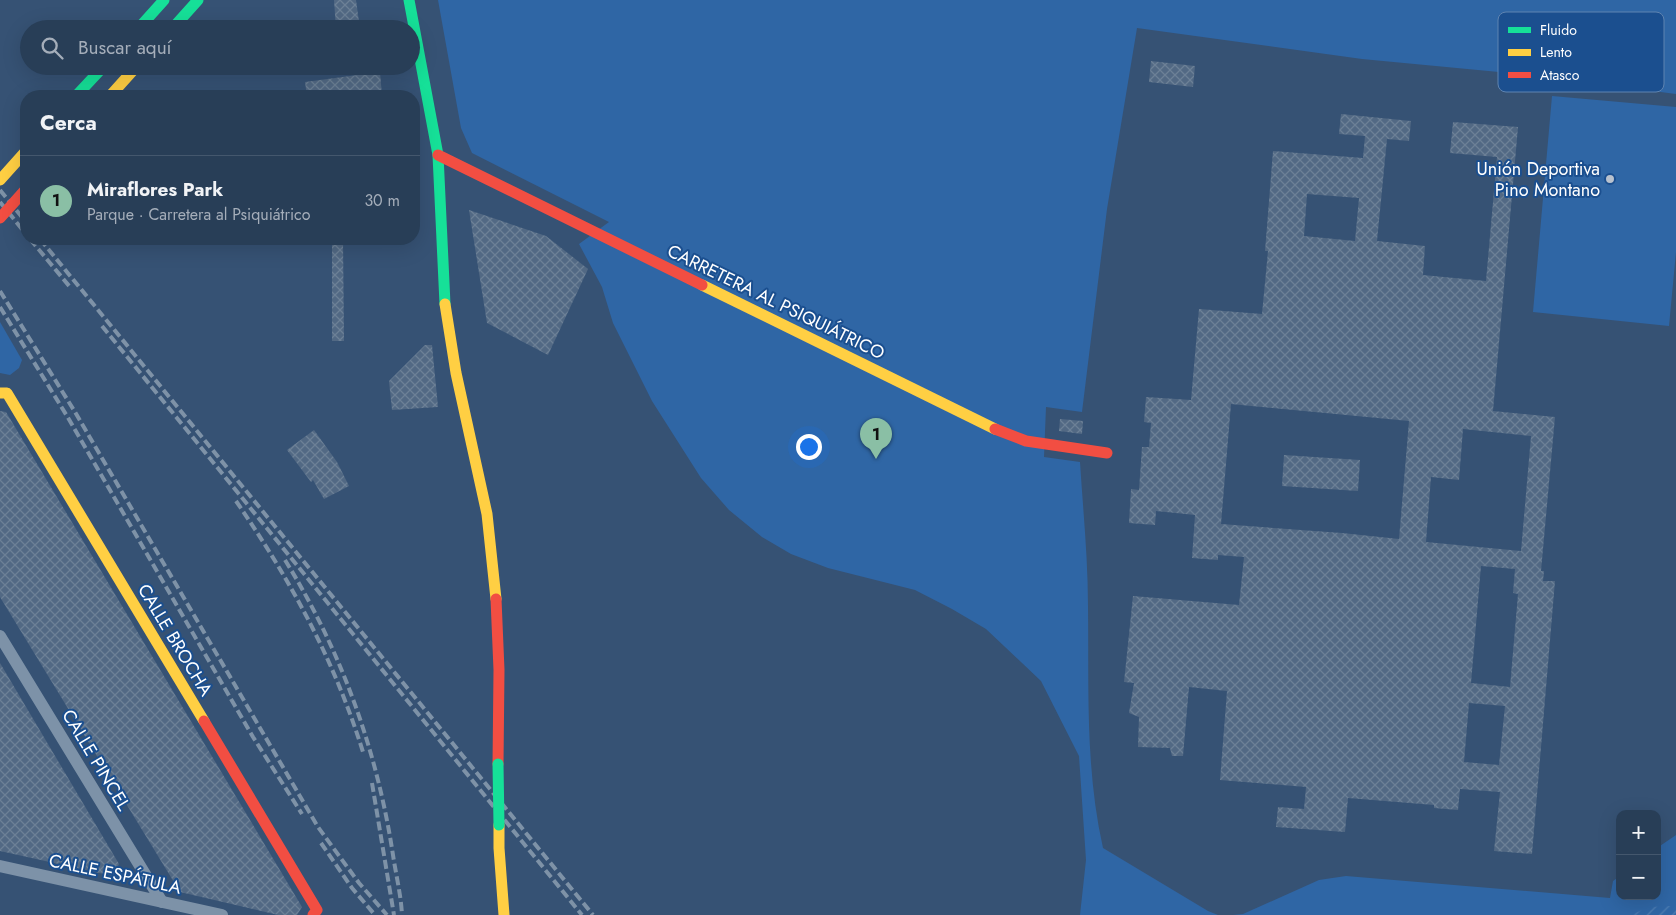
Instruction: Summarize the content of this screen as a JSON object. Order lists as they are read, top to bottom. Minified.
{"streets":{"street":["CARRETERA AL PSIQUIÁTRICO","CALLE BROCHA","CALLE PINCEL","CALLE ESPÁTULA"]},"crossings":[["CALLE PINCEL","CALLE ESPÁTULA"]],"places":["Unión Deportiva Pino Montano"],"legend":["Fluido","Lento","Atasco"],"page":{"search":"Buscar aquí","heading":"Cerca","list":[{"mark":"1","name":"Miraflores Park","note":"Parque · Carretera al Psiquiátrico","value":"30 m"}],"pins":"1","map_buttons":["+","−"]}}
